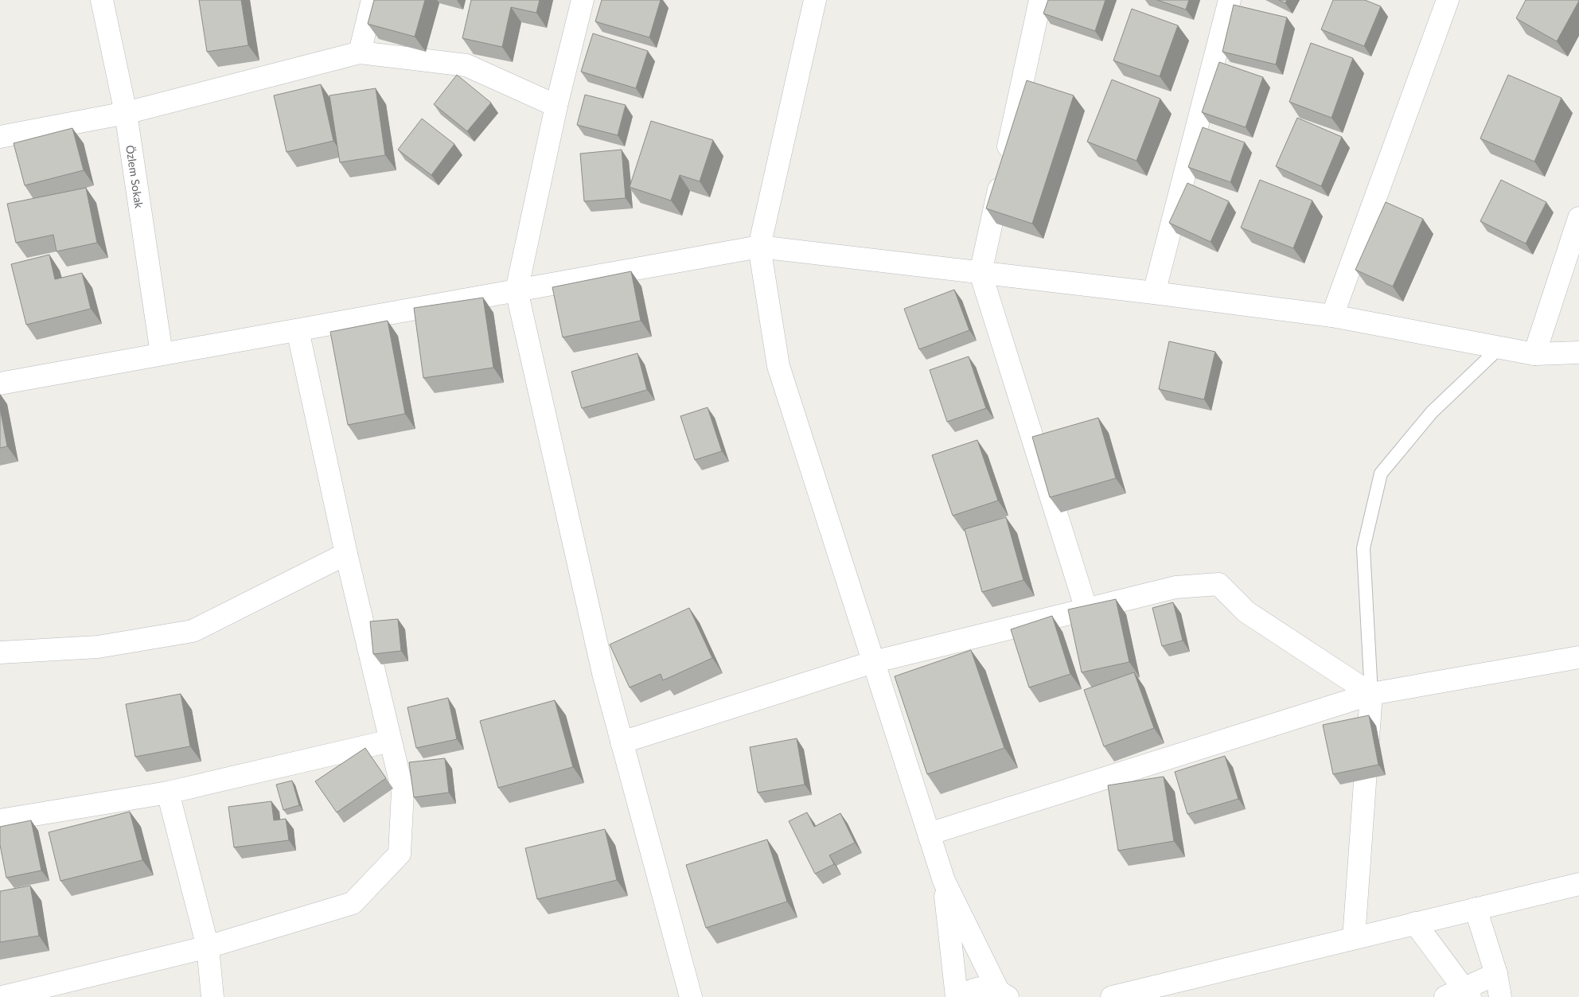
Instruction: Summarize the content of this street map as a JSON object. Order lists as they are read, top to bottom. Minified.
{"streets":{"street":["Özlem Sokak"]}}
